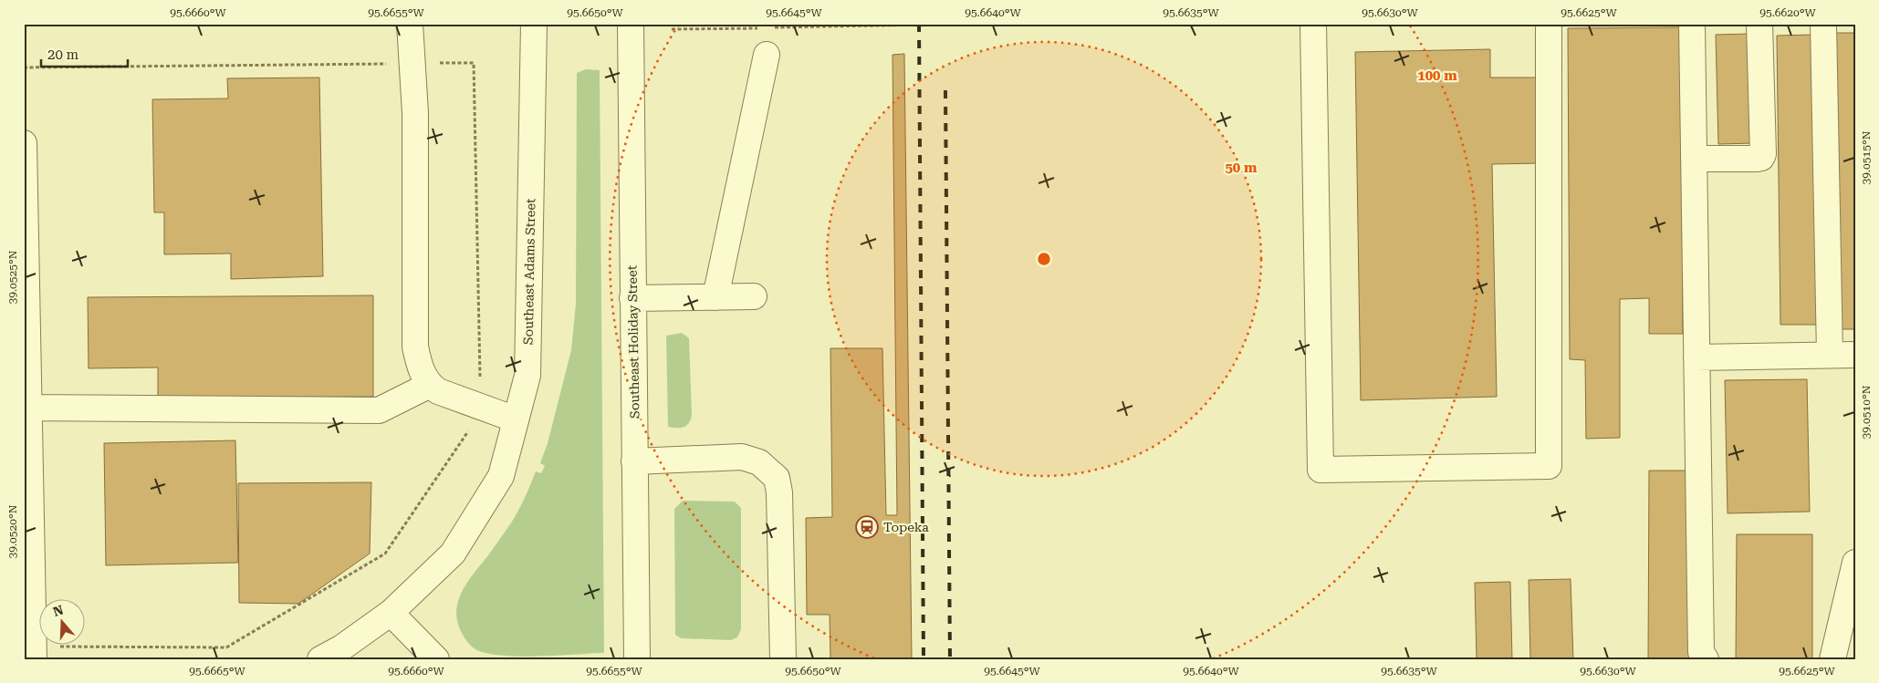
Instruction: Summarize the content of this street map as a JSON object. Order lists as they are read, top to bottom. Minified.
{"streets":{"street":["Southeast Adams Street","Southeast Holiday Street"]},"places":{"station":["Topeka"]},"scale_bar":"20 m","north":"top","coordinates":["95.6660°W","95.6655°W","95.6650°W","95.6645°W","95.6640°W","95.6635°W","95.6630°W","95.6625°W","95.6620°W","39.0515°N","39.0525°N","39.0510°N","39.0520°N","95.6665°W"],"rings":["100 m","50 m"]}
